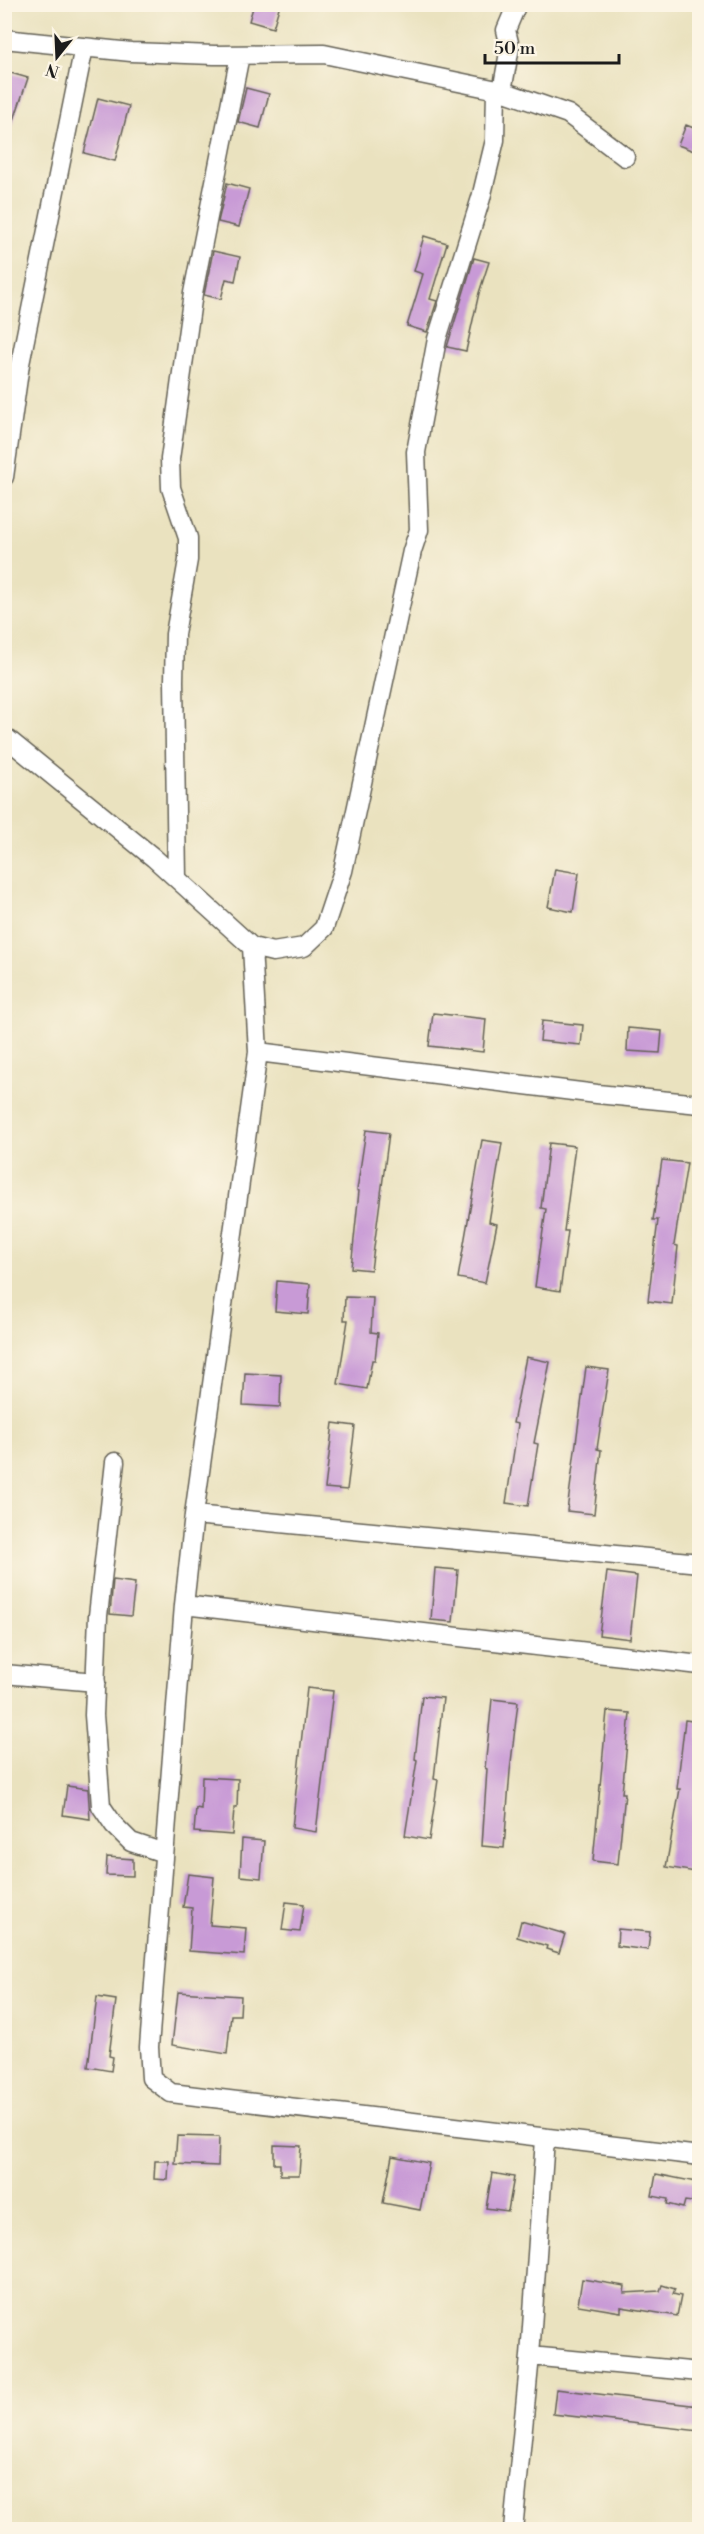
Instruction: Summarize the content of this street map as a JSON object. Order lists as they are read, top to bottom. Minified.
{"scale_bar":"50 m","north":"bottom"}
